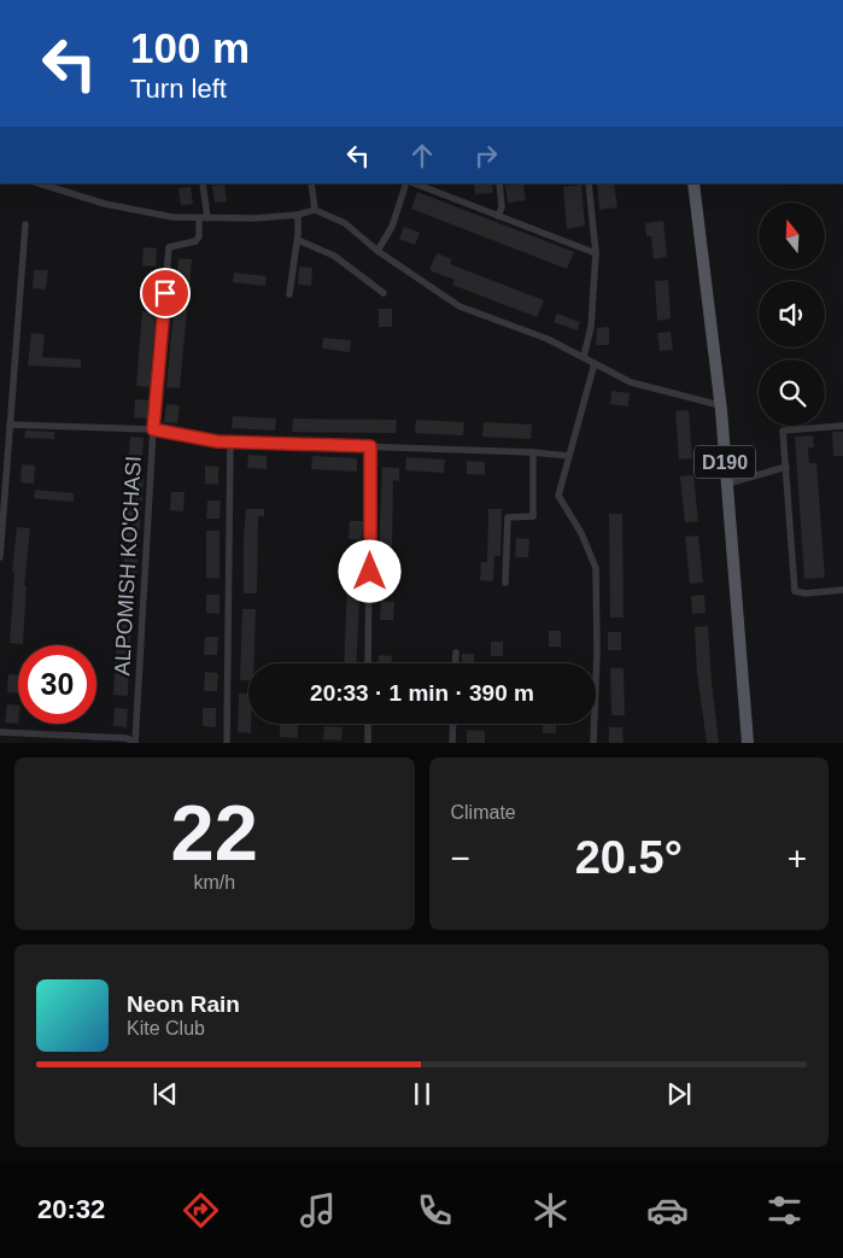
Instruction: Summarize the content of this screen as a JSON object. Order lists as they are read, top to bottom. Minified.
{"streets":{"main road":["D190"],"street":["ALPOMISH KO'CHASI"]},"north":"top","page":{"turn":["100 m","Turn left"],"limit":"30","trip":"20:33 · 1 min · 390 m","tile":[["22","km/h"],"Climate"],"heat":["−","20.5°","+"],"song":["Neon Rain","Kite Club"],"tabs":"20:32"}}
